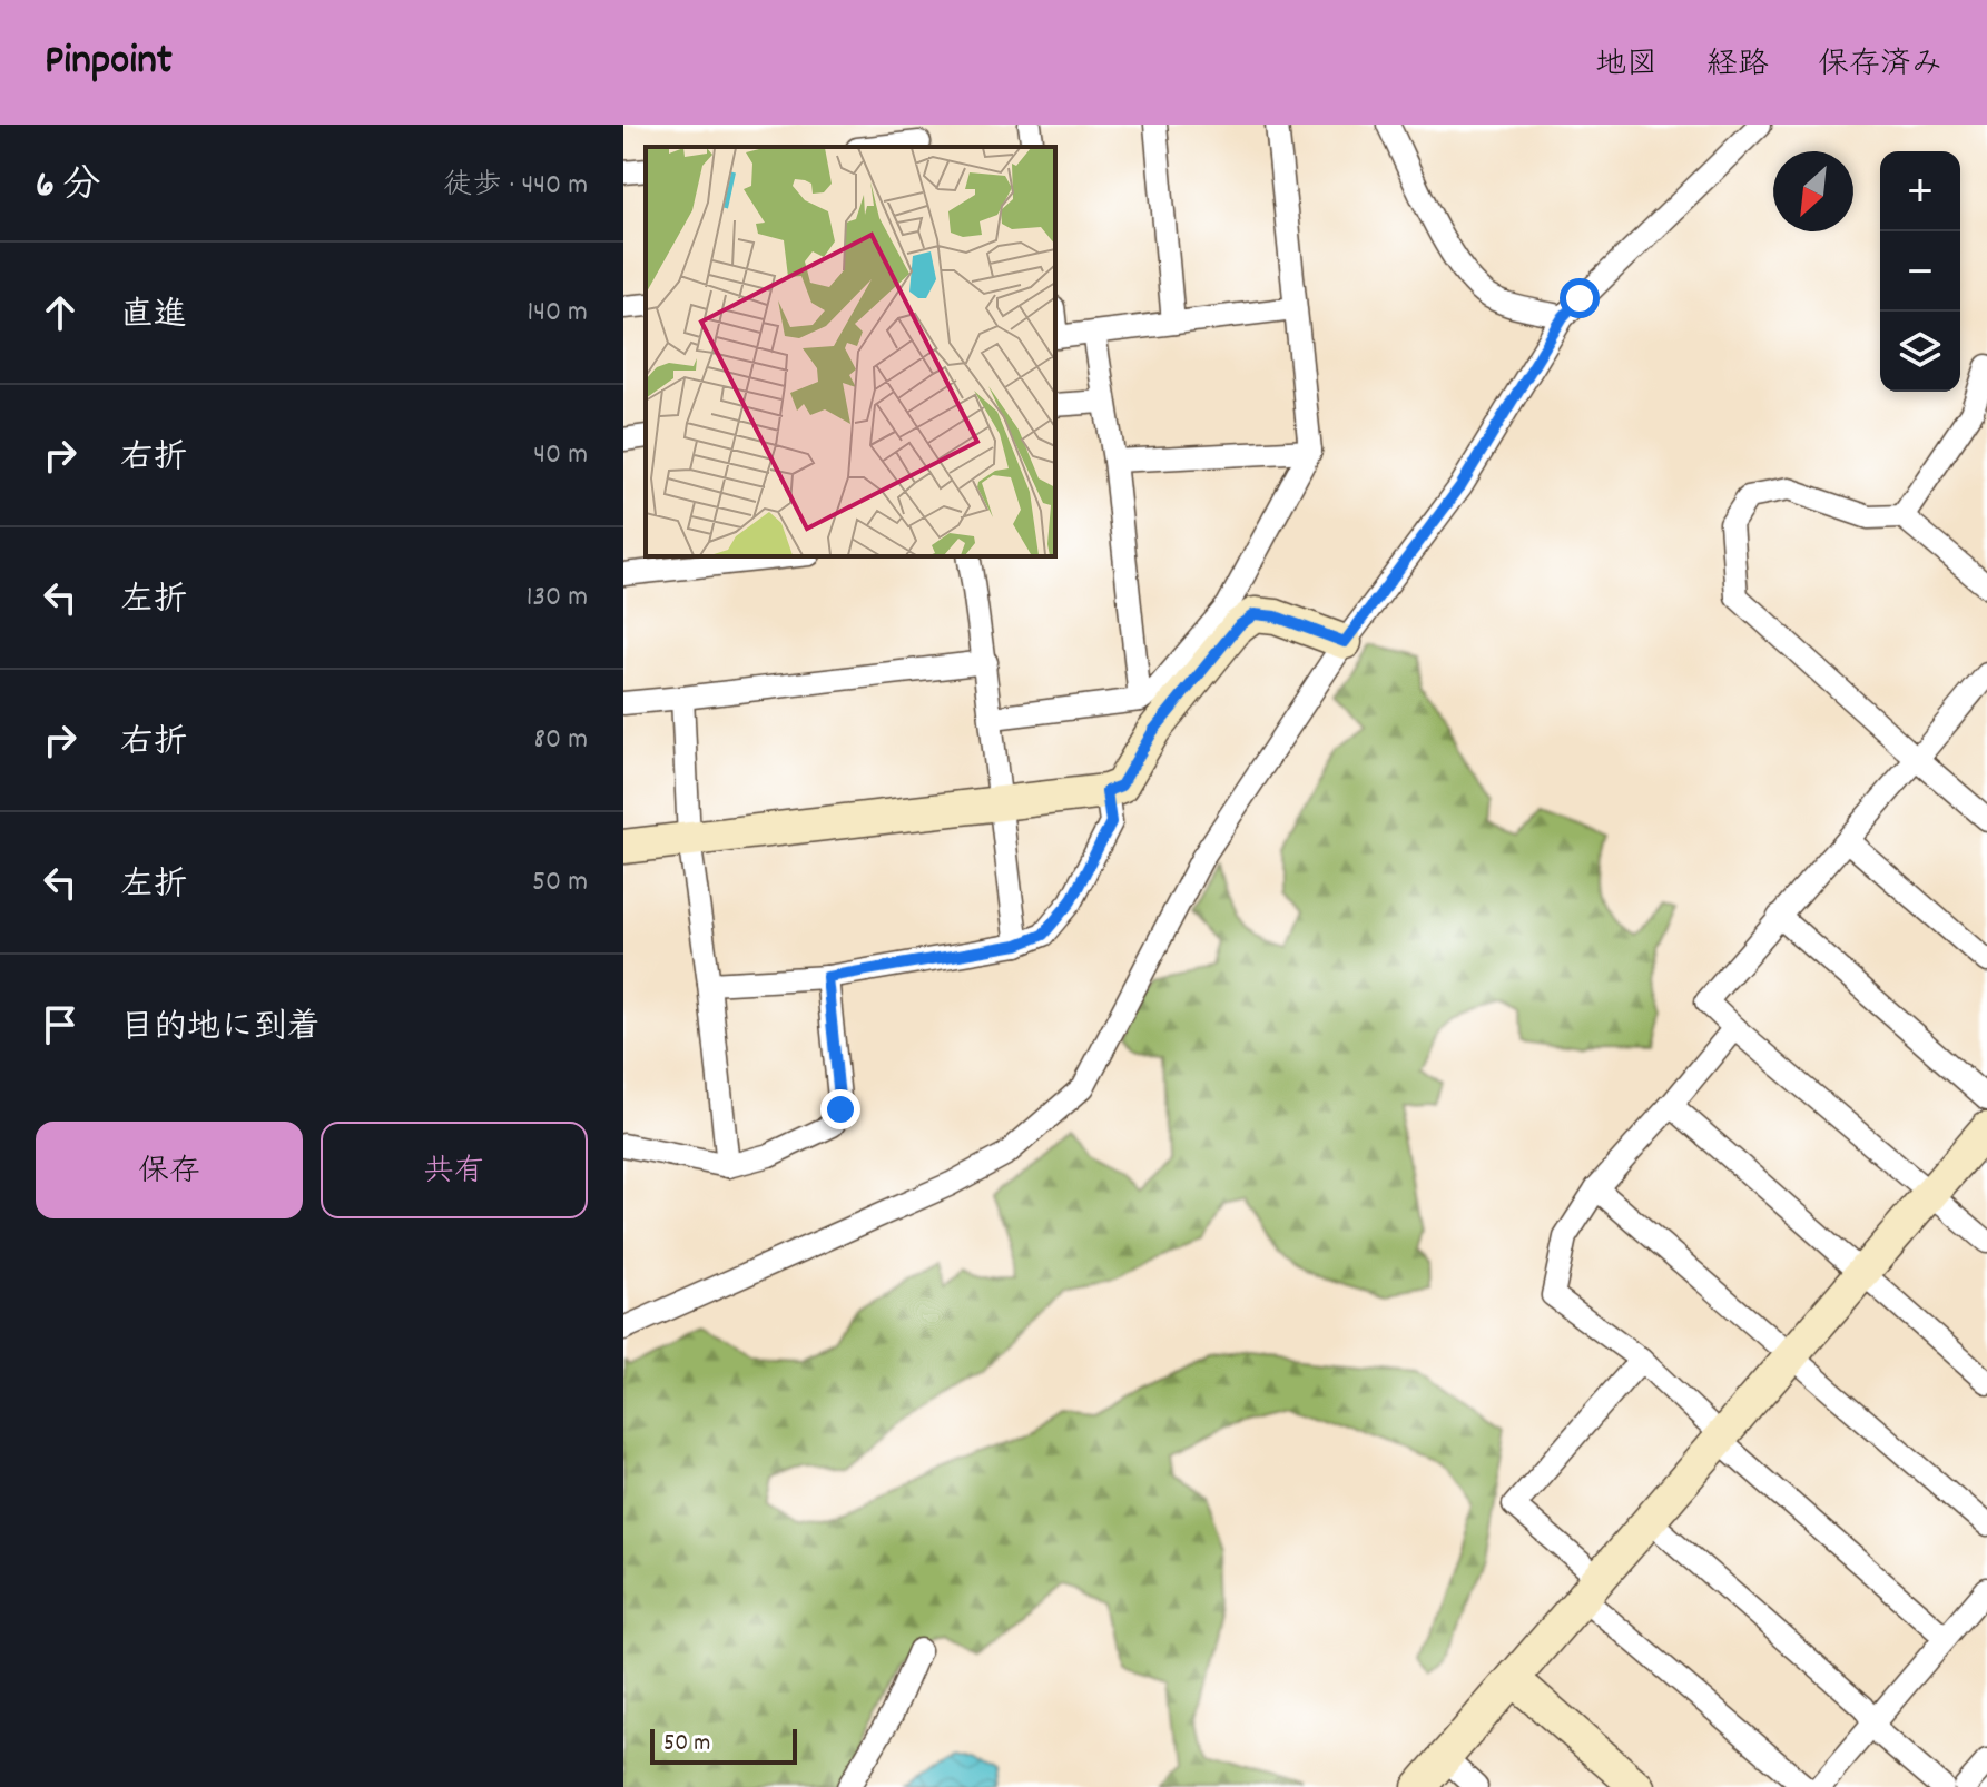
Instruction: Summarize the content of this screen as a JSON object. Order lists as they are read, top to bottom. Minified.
{"scale_bar":"50 m","north":"bottom left","page":{"header":"Pinpoint","nav":["地図","経路","保存済み"],"heading":["6 分","徒歩 · 440 m"],"map_buttons":["+","−"],"list":[["直進","140 m"],["右折","40 m"],["左折","130 m"],["右折","80 m"],["左折","50 m"],"目的地に到着"],"buttons":["保存","共有"],"scale":"50 m"}}
